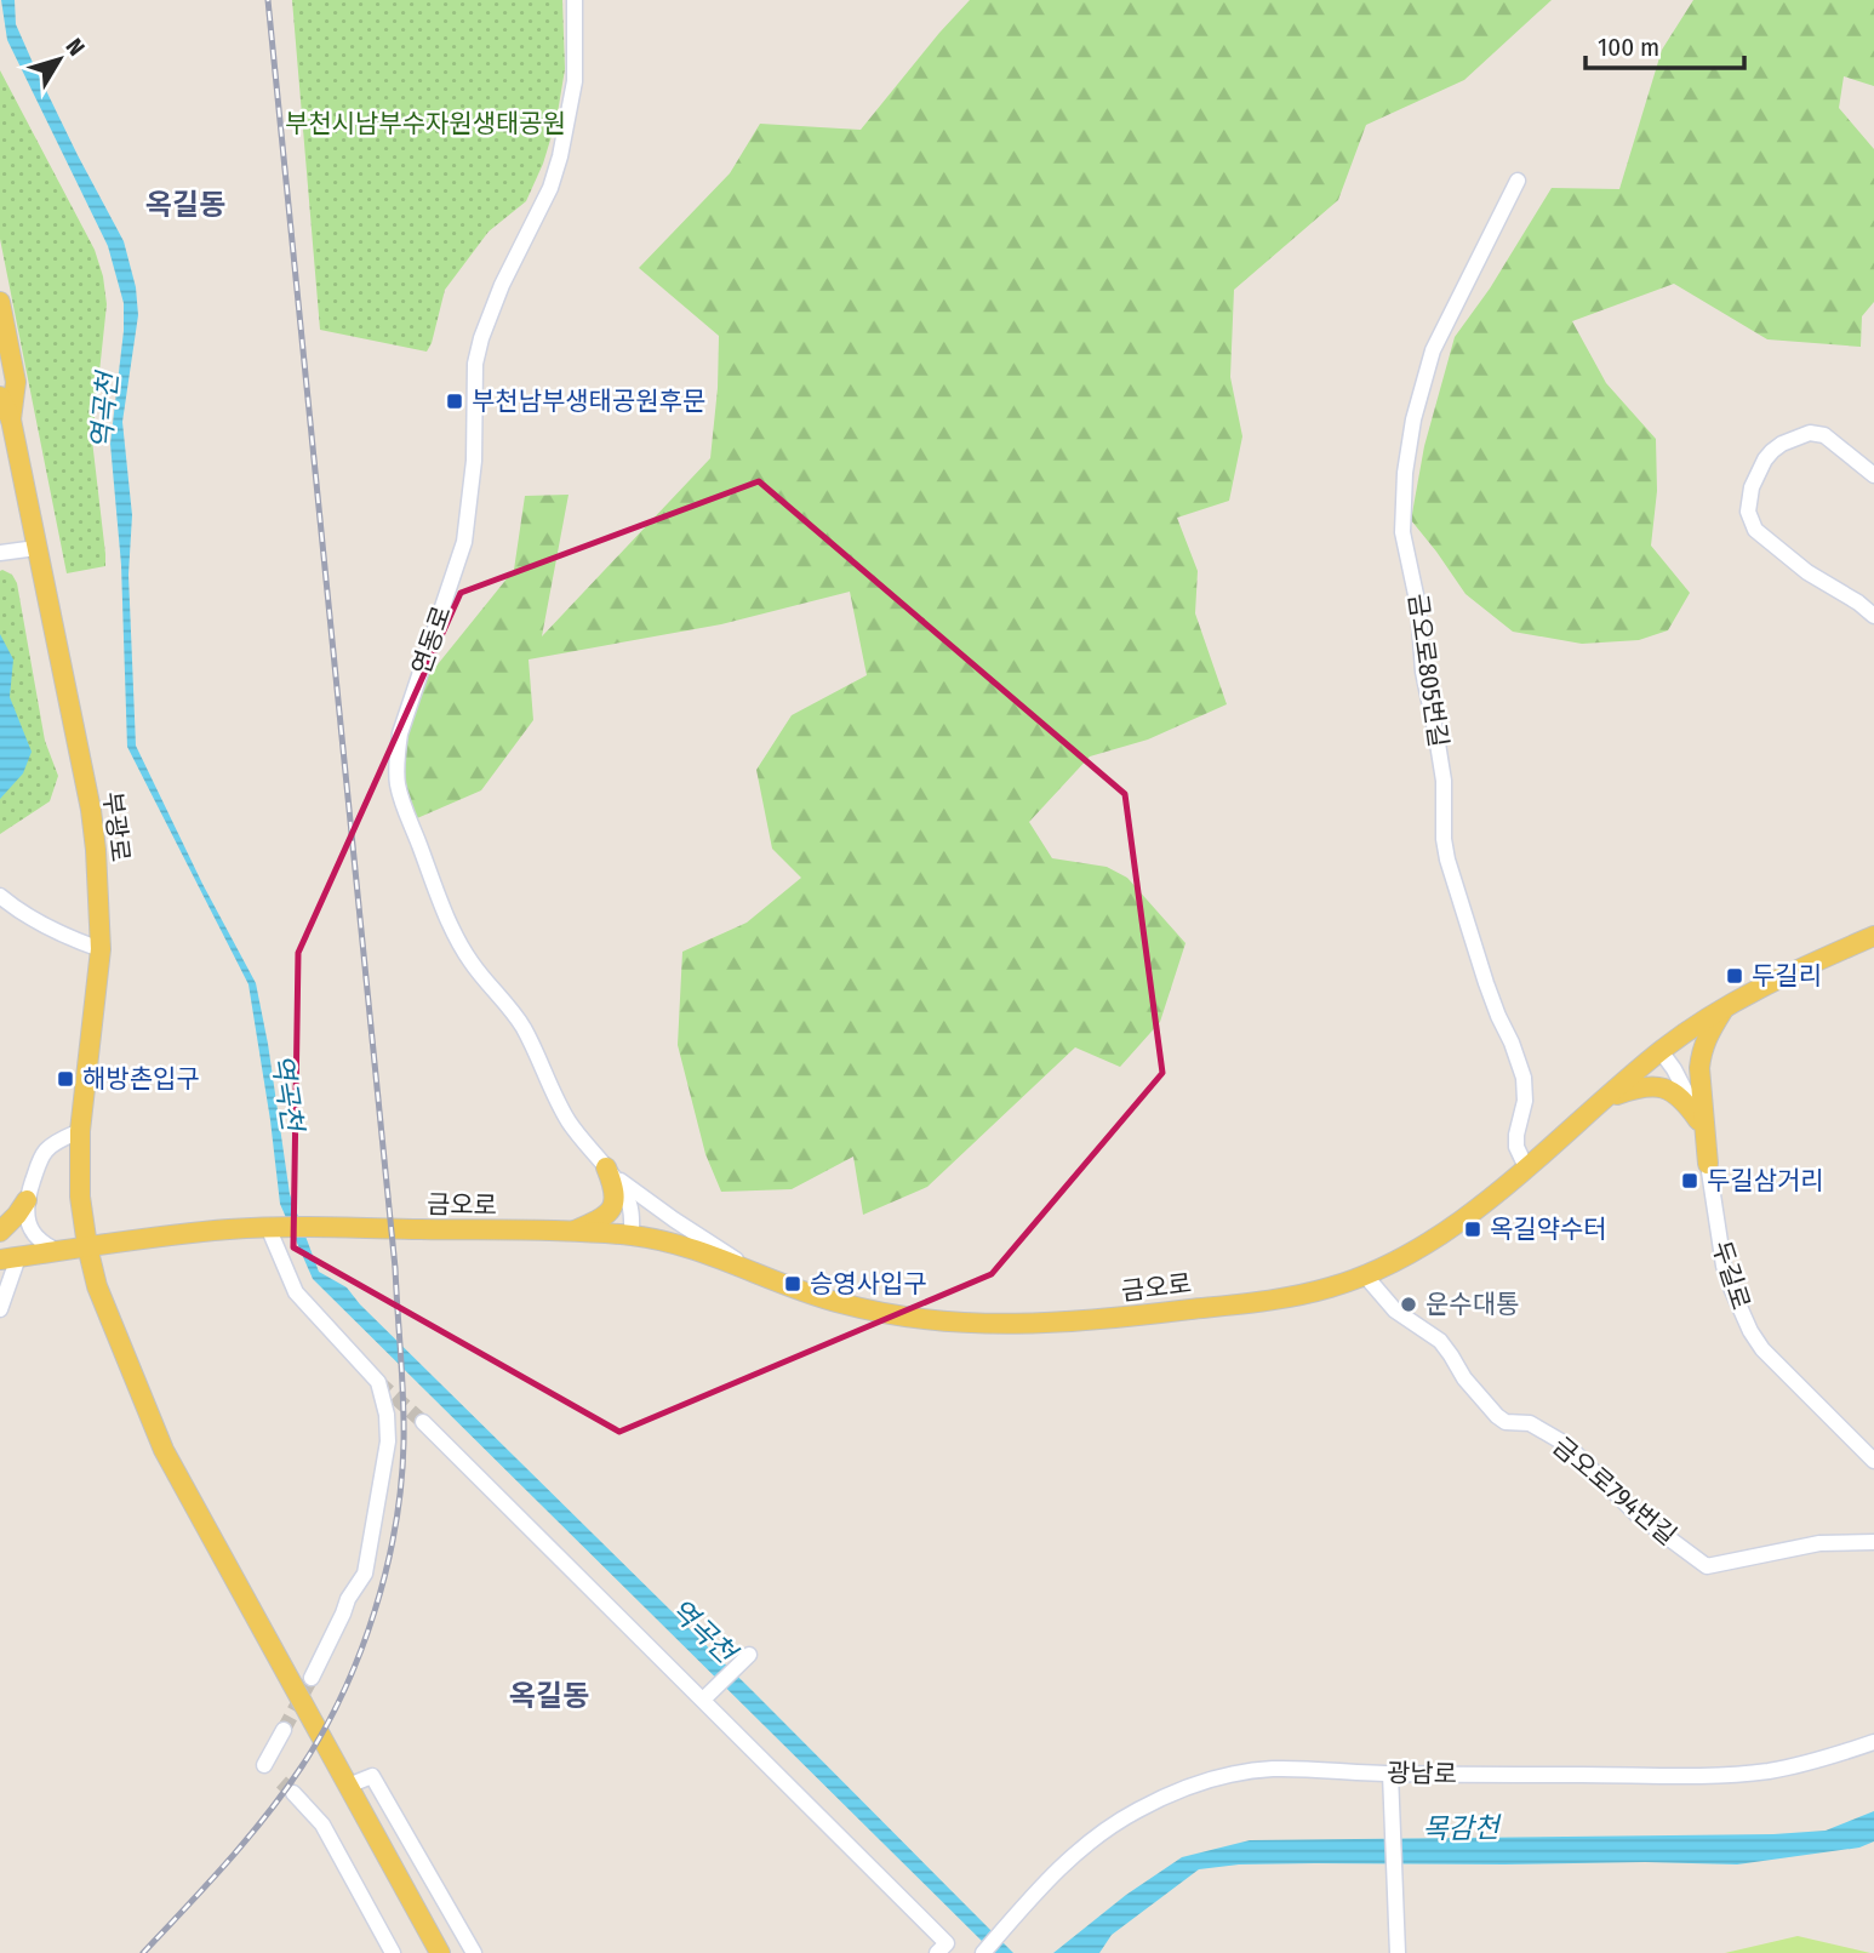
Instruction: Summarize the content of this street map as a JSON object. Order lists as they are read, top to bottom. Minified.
{"streets":{"main road":["부광로","금오로"],"street":["연동로","금오로805번길","두길로","금오로794번길","광남로"]},"crossings":[["연동로","금오로"],["금오로805번길","금오로"],["금오로","두길로"],["금오로","금오로794번길"]],"districts":["옥길동","옥길동"],"water":["역곡천","목감천"],"parks":["부천시남부수자원생태공원"],"places":{"transit":["부천남부생태공원후문","두길리","해방촌입구","두길삼거리","옥길약수터","승영사입구"],"other":["운수대통"]},"scale_bar":"100 m","north":"top right"}
